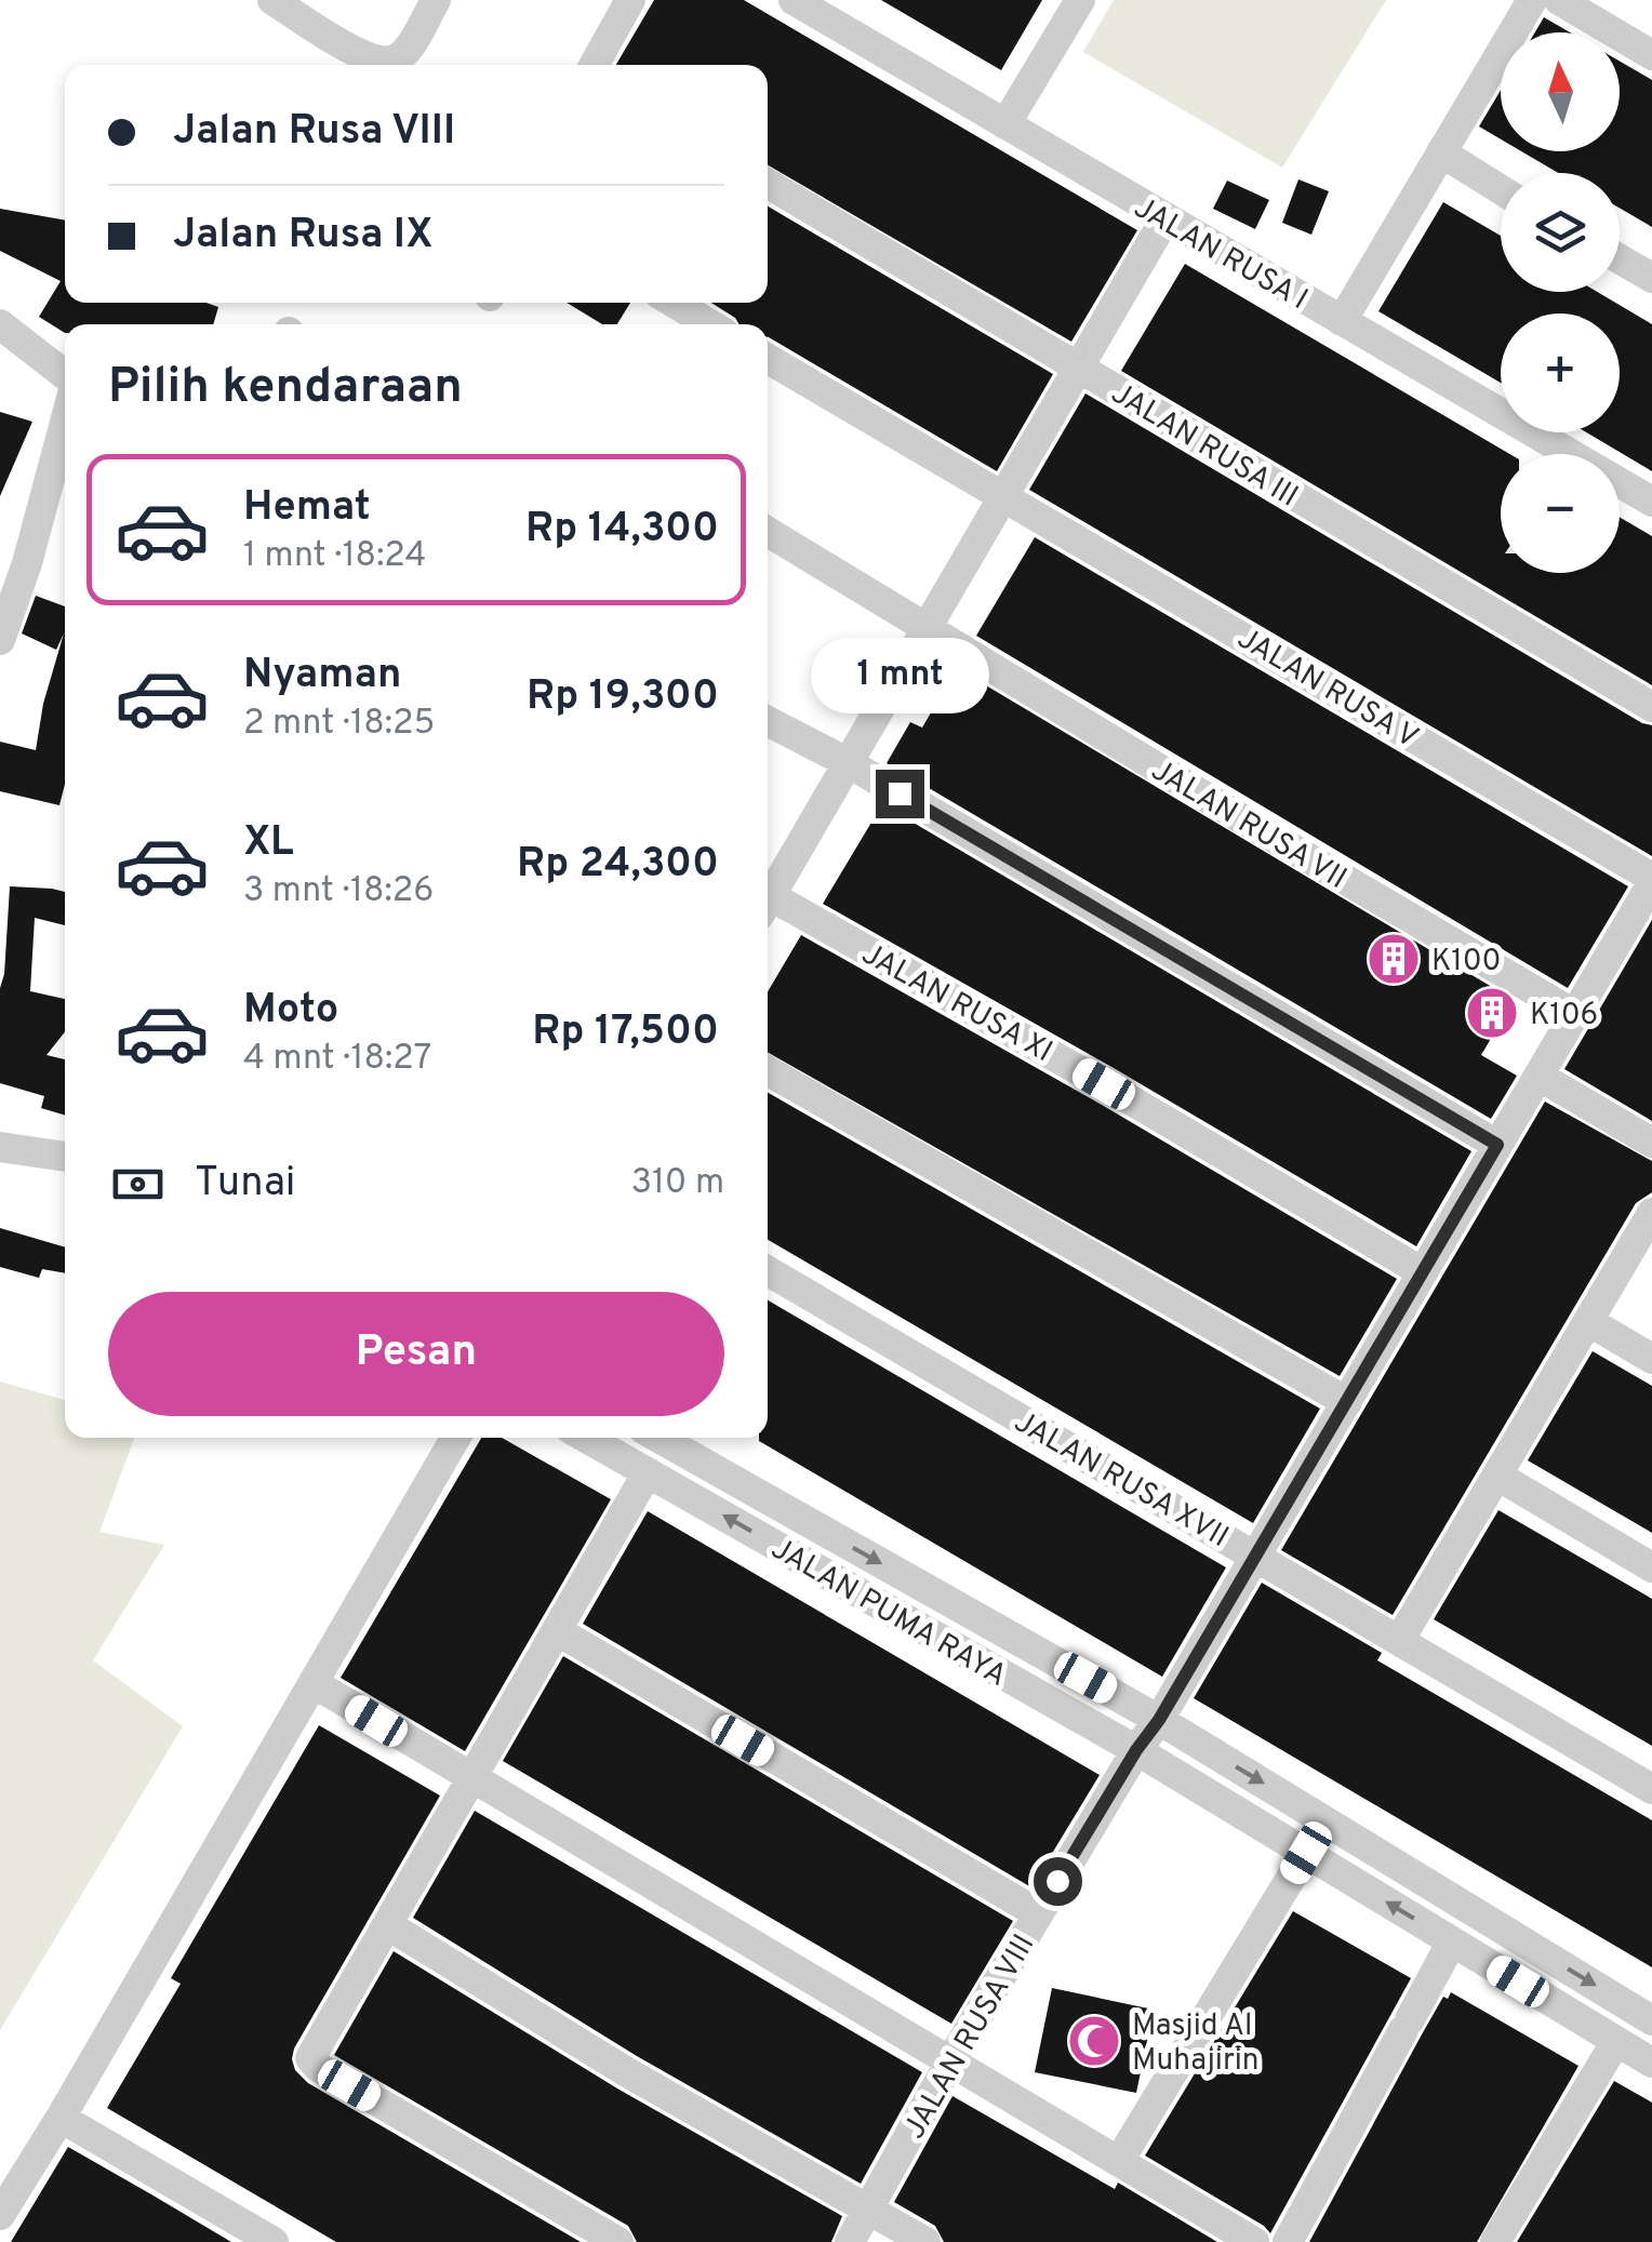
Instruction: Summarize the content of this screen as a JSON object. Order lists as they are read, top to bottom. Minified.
{"streets":{"street":["JALAN RUSA I","JALAN RUSA III","JALAN RUSA V","JALAN RUSA VII","JALAN RUSA XI","JALAN RUSA XVII","JALAN PUMA RAYA","JALAN RUSA VIII"]},"crossings":[["JALAN RUSA V","JALAN RUSA VIII"],["JALAN RUSA VII","JALAN RUSA VIII"],["JALAN RUSA XI","JALAN RUSA VIII"],["JALAN RUSA XVII","JALAN RUSA VIII"],["JALAN PUMA RAYA","JALAN RUSA VIII"]],"places":{"building":["K100","K106"],"mosque":["Masjid Al Muhajirin"]},"north":"top","page":{"map_buttons":["+","−"],"banner":["Jalan Rusa VIII","Jalan Rusa IX"],"heading":"Pilih kendaraan","list":[{"name":"Hemat","note":"1 mnt · 18:24","value":"Rp 14,300"},{"name":"Nyaman","note":"2 mnt · 18:25","value":"Rp 19,300"},{"name":"XL","note":"3 mnt · 18:26","value":"Rp 24,300"},{"name":"Moto","note":"4 mnt · 18:27","value":"Rp 17,500"}],"bubble":"1 mnt","pay":["Tunai","310 m"],"buttons":"Pesan"}}
